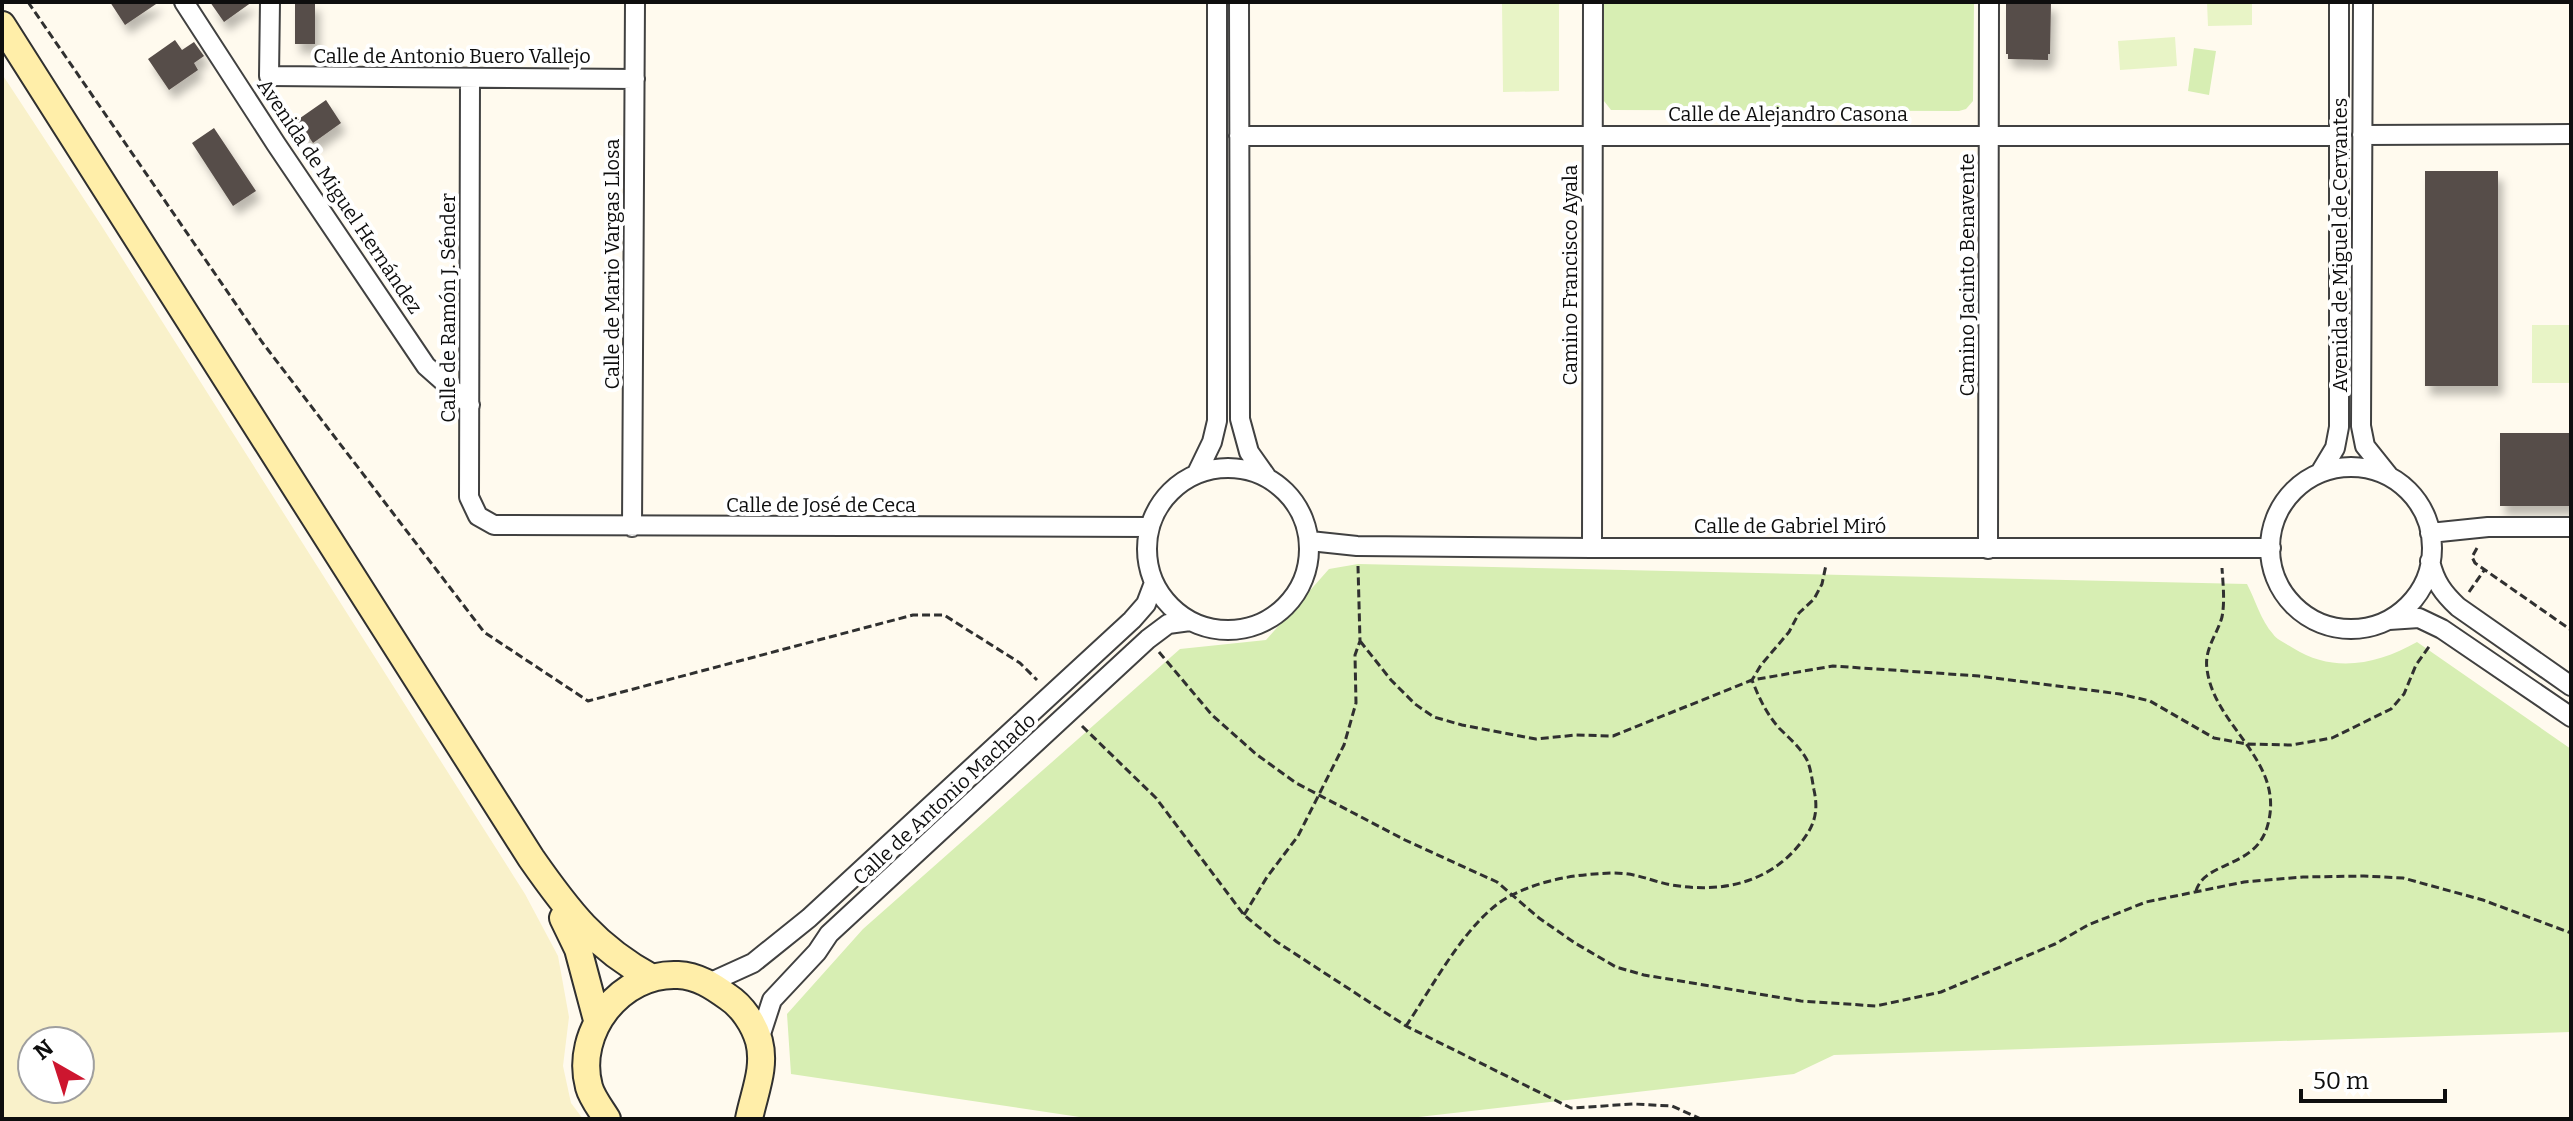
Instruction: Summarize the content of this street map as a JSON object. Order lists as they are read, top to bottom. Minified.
{"streets":{"street":["Calle de Antonio Buero Vallejo","Calle de Alejandro Casona","Avenida de Miguel Hernández","Avenida de Miguel de Cervantes","Calle de Mario Vargas Llosa","Camino Francisco Ayala","Camino Jacinto Benavente","Calle de Ramón J. Sénder","Calle de José de Ceca","Calle de Gabriel Miró","Calle de Antonio Machado"]},"crossings":[["Calle de Antonio Buero Vallejo","Calle de Mario Vargas Llosa"],["Calle de Antonio Buero Vallejo","Calle de Ramón J. Sénder"],["Calle de Alejandro Casona","Avenida de Miguel de Cervantes"],["Calle de Alejandro Casona","Camino Francisco Ayala"],["Calle de Alejandro Casona","Camino Jacinto Benavente"],["Avenida de Miguel Hernández","Calle de Ramón J. Sénder"],["Avenida de Miguel de Cervantes","Calle de Gabriel Miró"],["Calle de Mario Vargas Llosa","Calle de José de Ceca"],["Camino Francisco Ayala","Calle de Gabriel Miró"],["Camino Jacinto Benavente","Calle de Gabriel Miró"],["Calle de Ramón J. Sénder","Calle de José de Ceca"],["Calle de José de Ceca","Calle de Gabriel Miró"],["Calle de José de Ceca","Calle de Antonio Machado"],["Calle de Gabriel Miró","Calle de Antonio Machado"]],"scale_bar":"50 m","north":"top left"}
